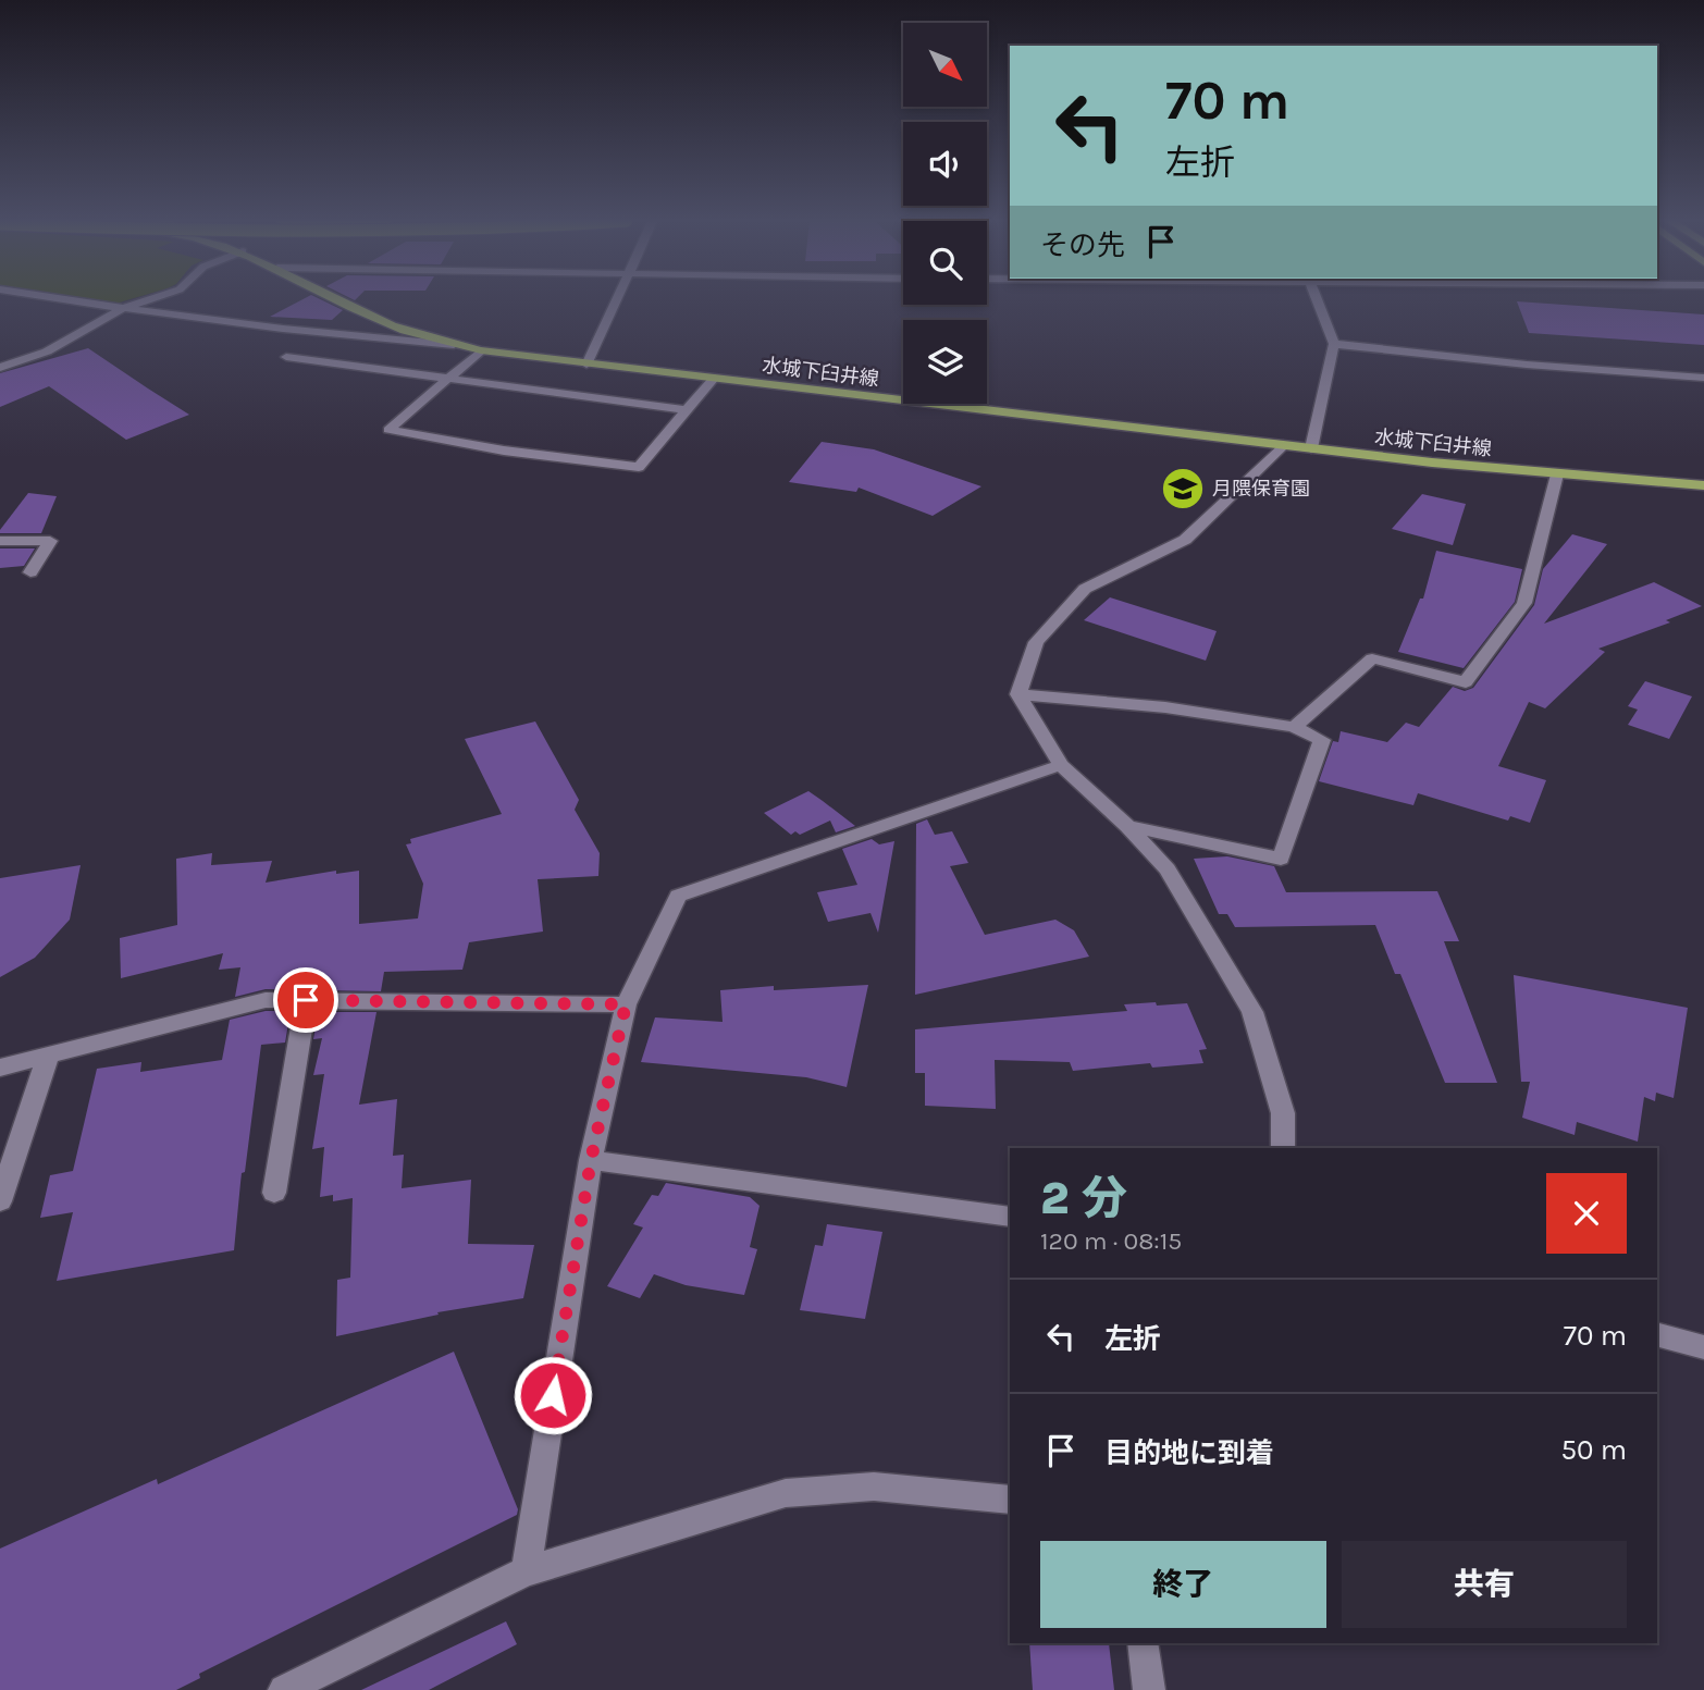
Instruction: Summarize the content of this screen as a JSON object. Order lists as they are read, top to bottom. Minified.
{"streets":{"main road":["水城下臼井線"]},"places":{"school or university":["月隈保育園"]},"north":"bottom right","page":{"turn":["70 m","左折"],"then":"その先","heading":["2 分","120 m · 08:15"],"list":[{"name":"左折","value":"70 m"},{"name":"目的地に到着","value":"50 m"}],"buttons":["終了","共有"]}}
